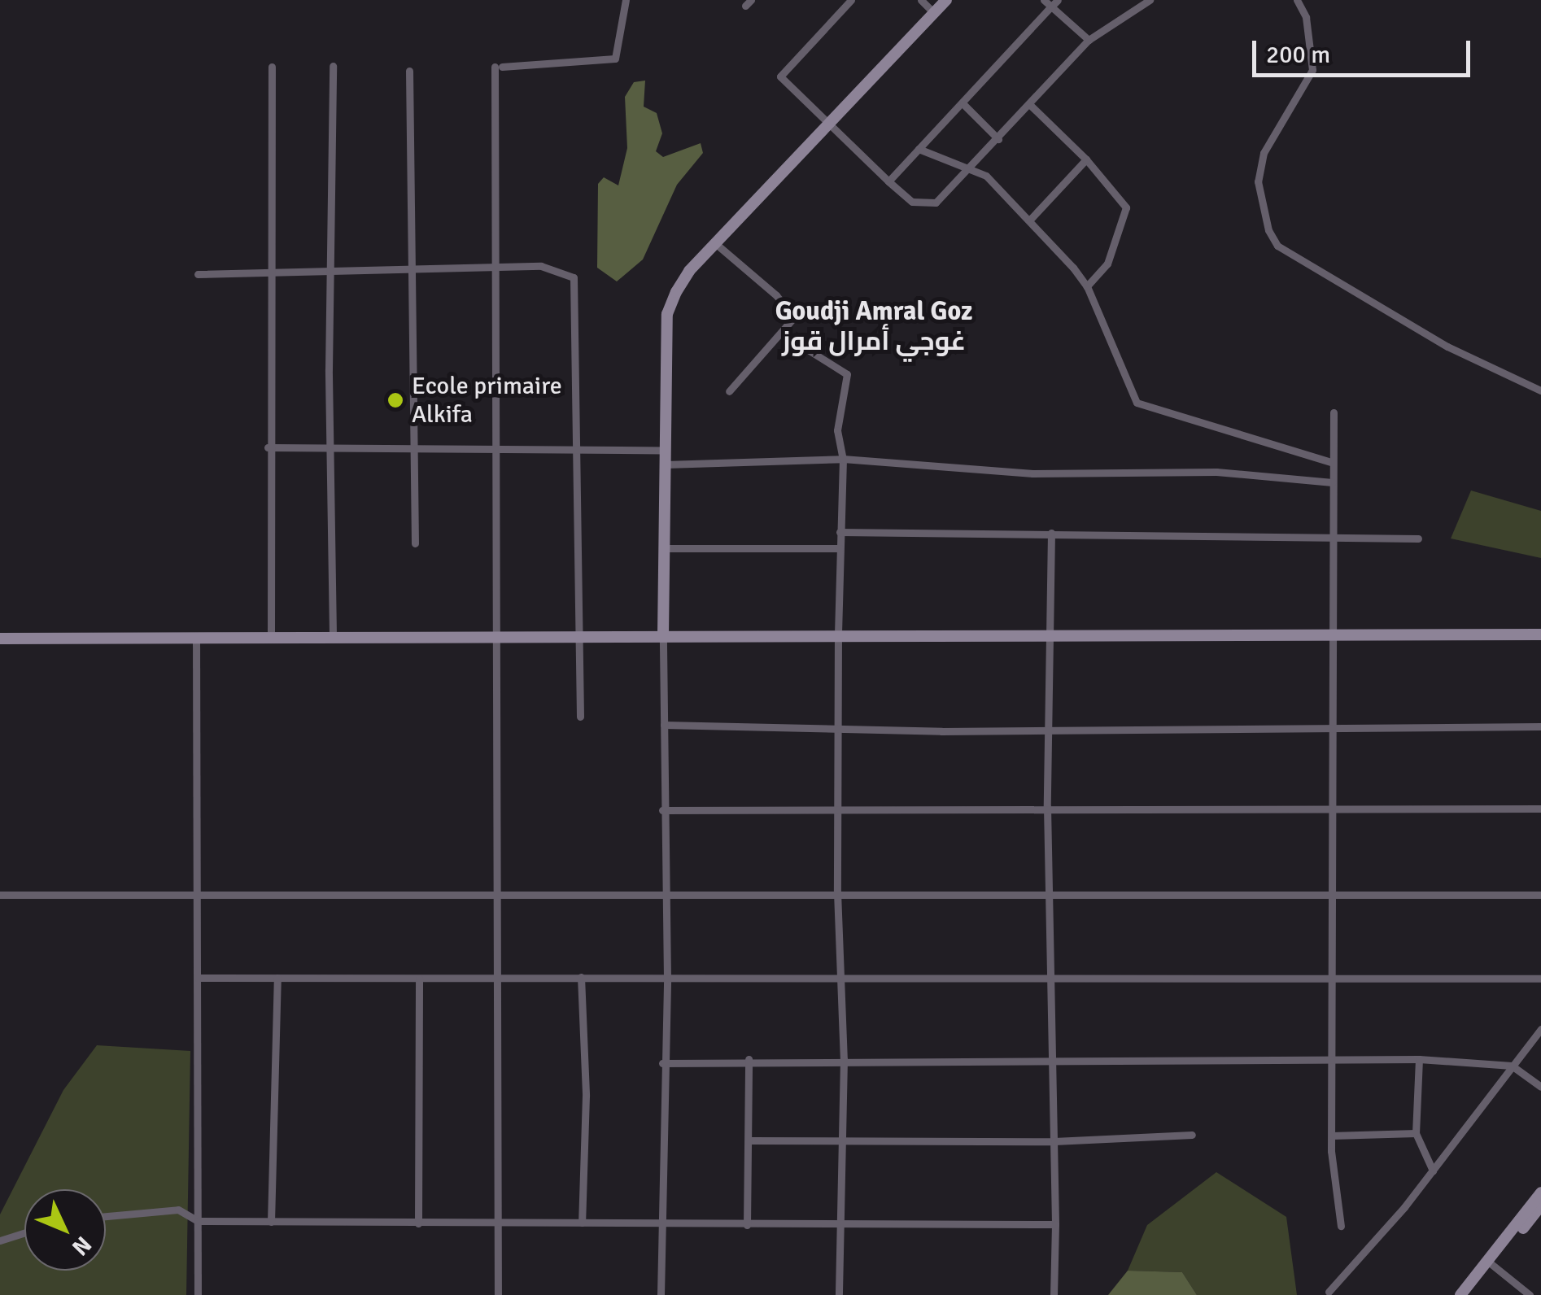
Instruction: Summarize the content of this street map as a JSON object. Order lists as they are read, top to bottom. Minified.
{"districts":["Goudji Amral Goz غوجي أمرال قوز"],"places":["Ecole primaire Alkifa"],"scale_bar":"200 m","north":"bottom right"}
